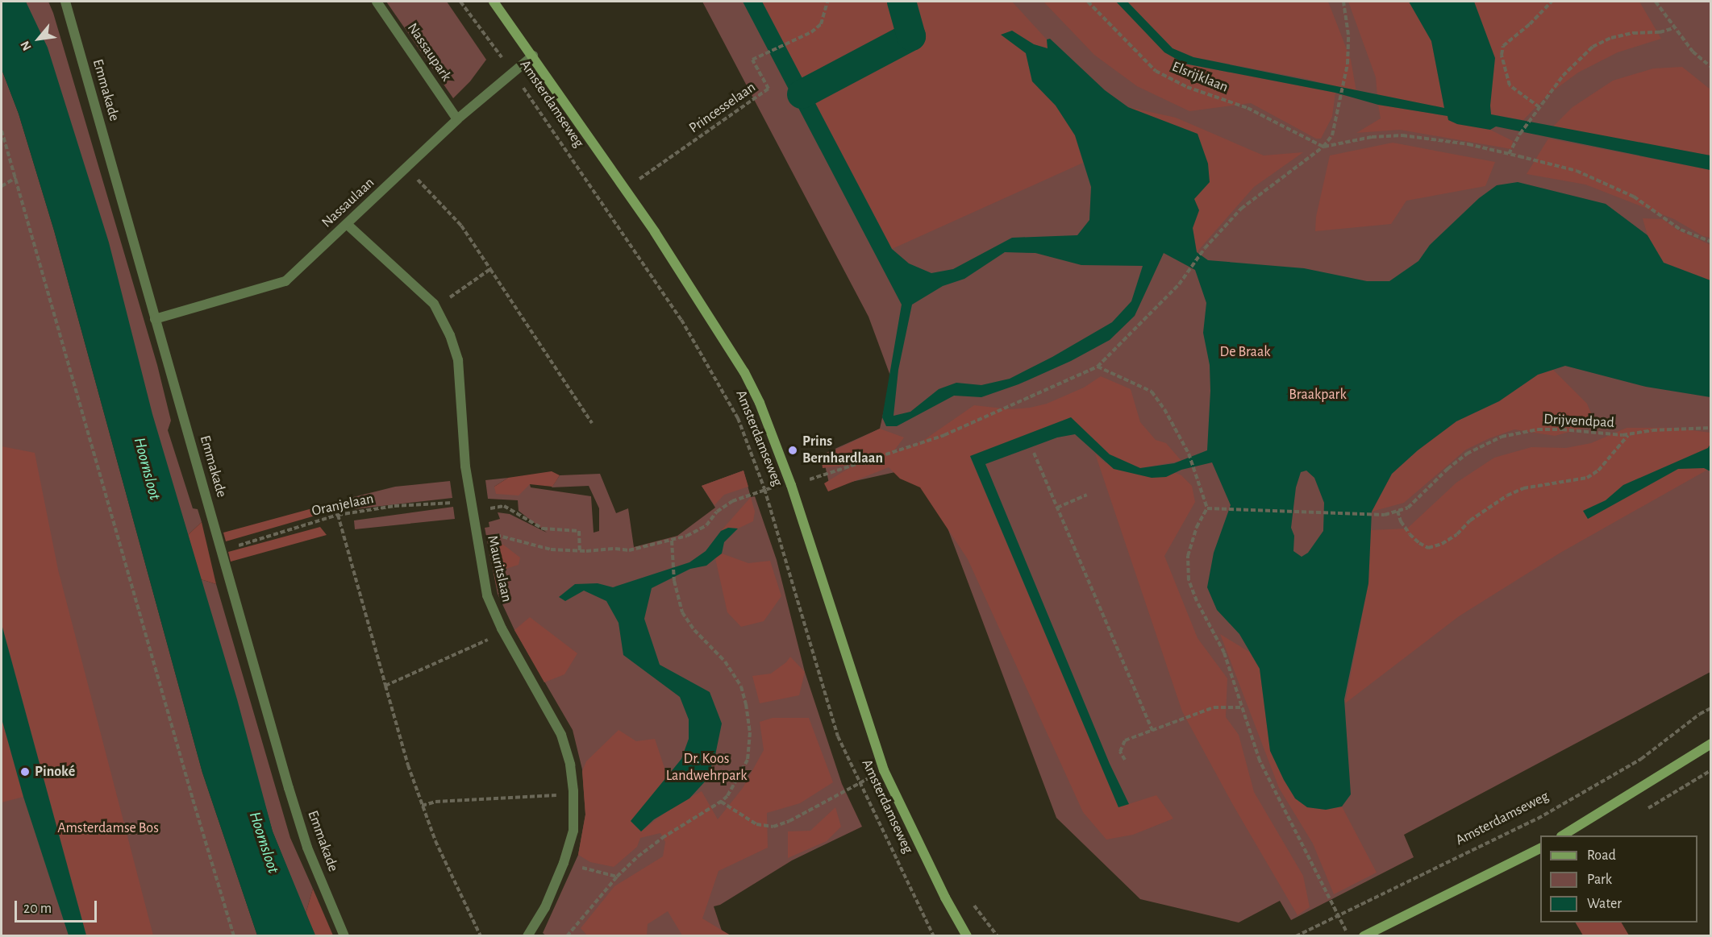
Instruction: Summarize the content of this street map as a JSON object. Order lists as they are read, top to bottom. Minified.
{"streets":{"main road":["Amsterdamseweg"],"street":["Nassaupark","Emmakade","Nassaulaan","Mauritslaan"],"path":["Elsrijklaan","Princesselaan","Drijvendpad","Oranjelaan"]},"crossings":[["Nassaupark","Nassaulaan"],["Emmakade","Nassaulaan"],["Emmakade","Oranjelaan"],["Amsterdamseweg","Princesselaan"],["Amsterdamseweg","Nassaulaan"],["Nassaulaan","Mauritslaan"],["Oranjelaan","Mauritslaan"]],"water":["Hoornsloot"],"parks":["De Braak","Braakpark","Dr. Koos Landwehrpark","Amsterdamse Bos"],"places":["Prins Bernhardlaan","Pinoké"],"legend":["Road","Park","Water"],"scale_bar":"20 m","north":"bottom left"}
